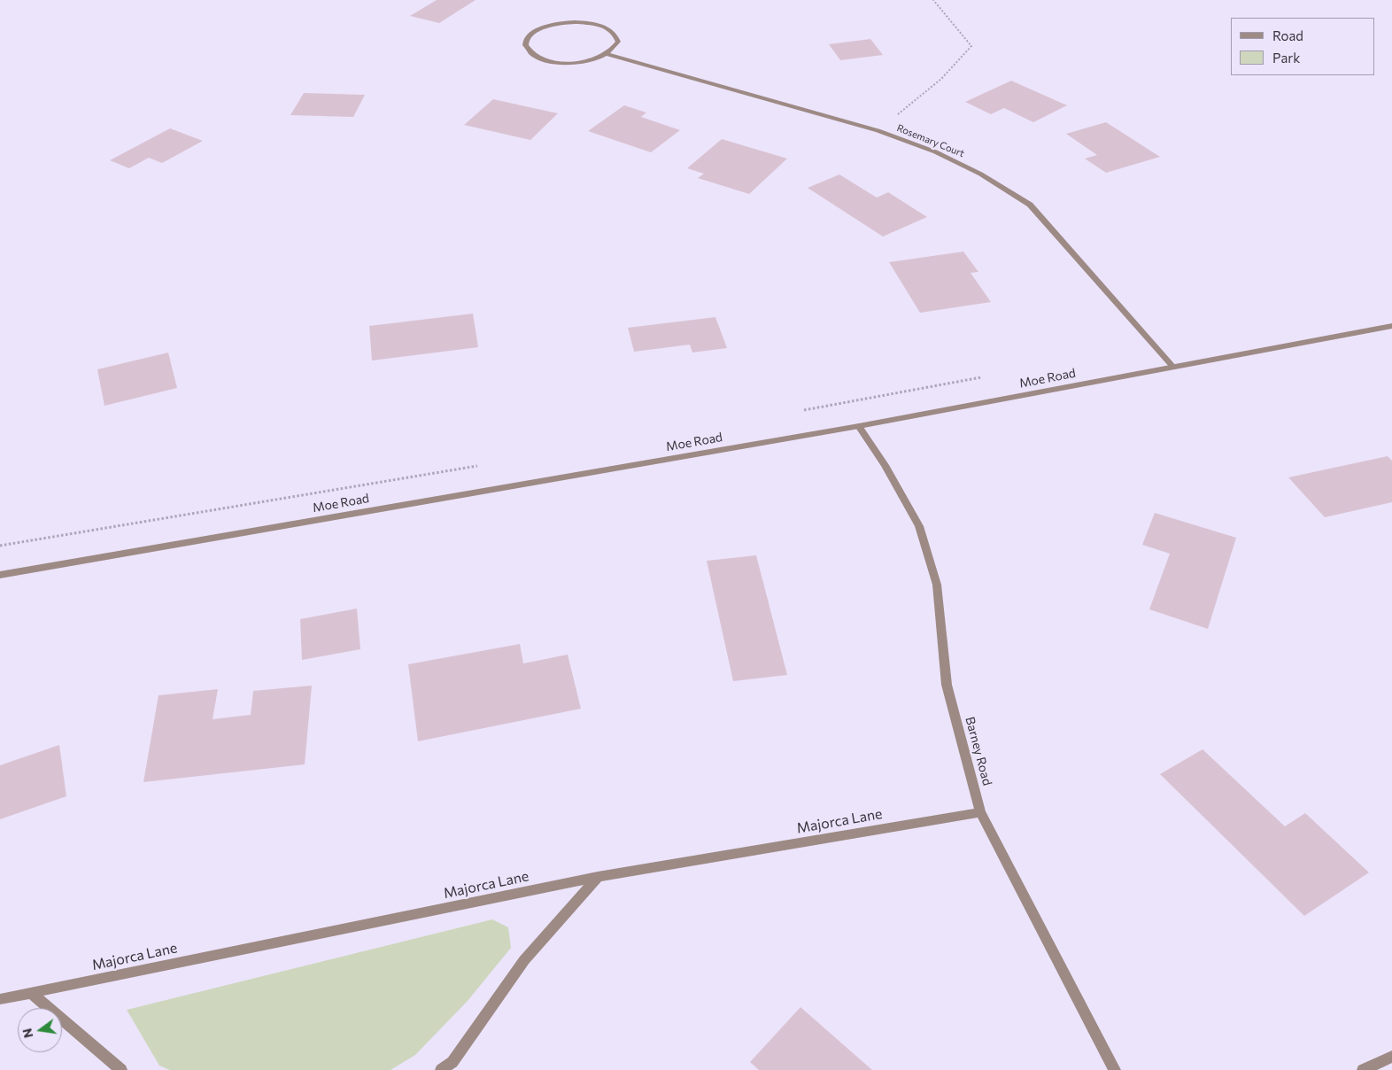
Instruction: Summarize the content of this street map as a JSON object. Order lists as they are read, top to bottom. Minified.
{"streets":{"street":["Rosemary Court","Moe Road","Barney Road","Majorca Lane"]},"crossings":[["Rosemary Court","Moe Road"],["Moe Road","Barney Road"],["Barney Road","Majorca Lane"]],"legend":["Road","Park"],"north":"left"}
